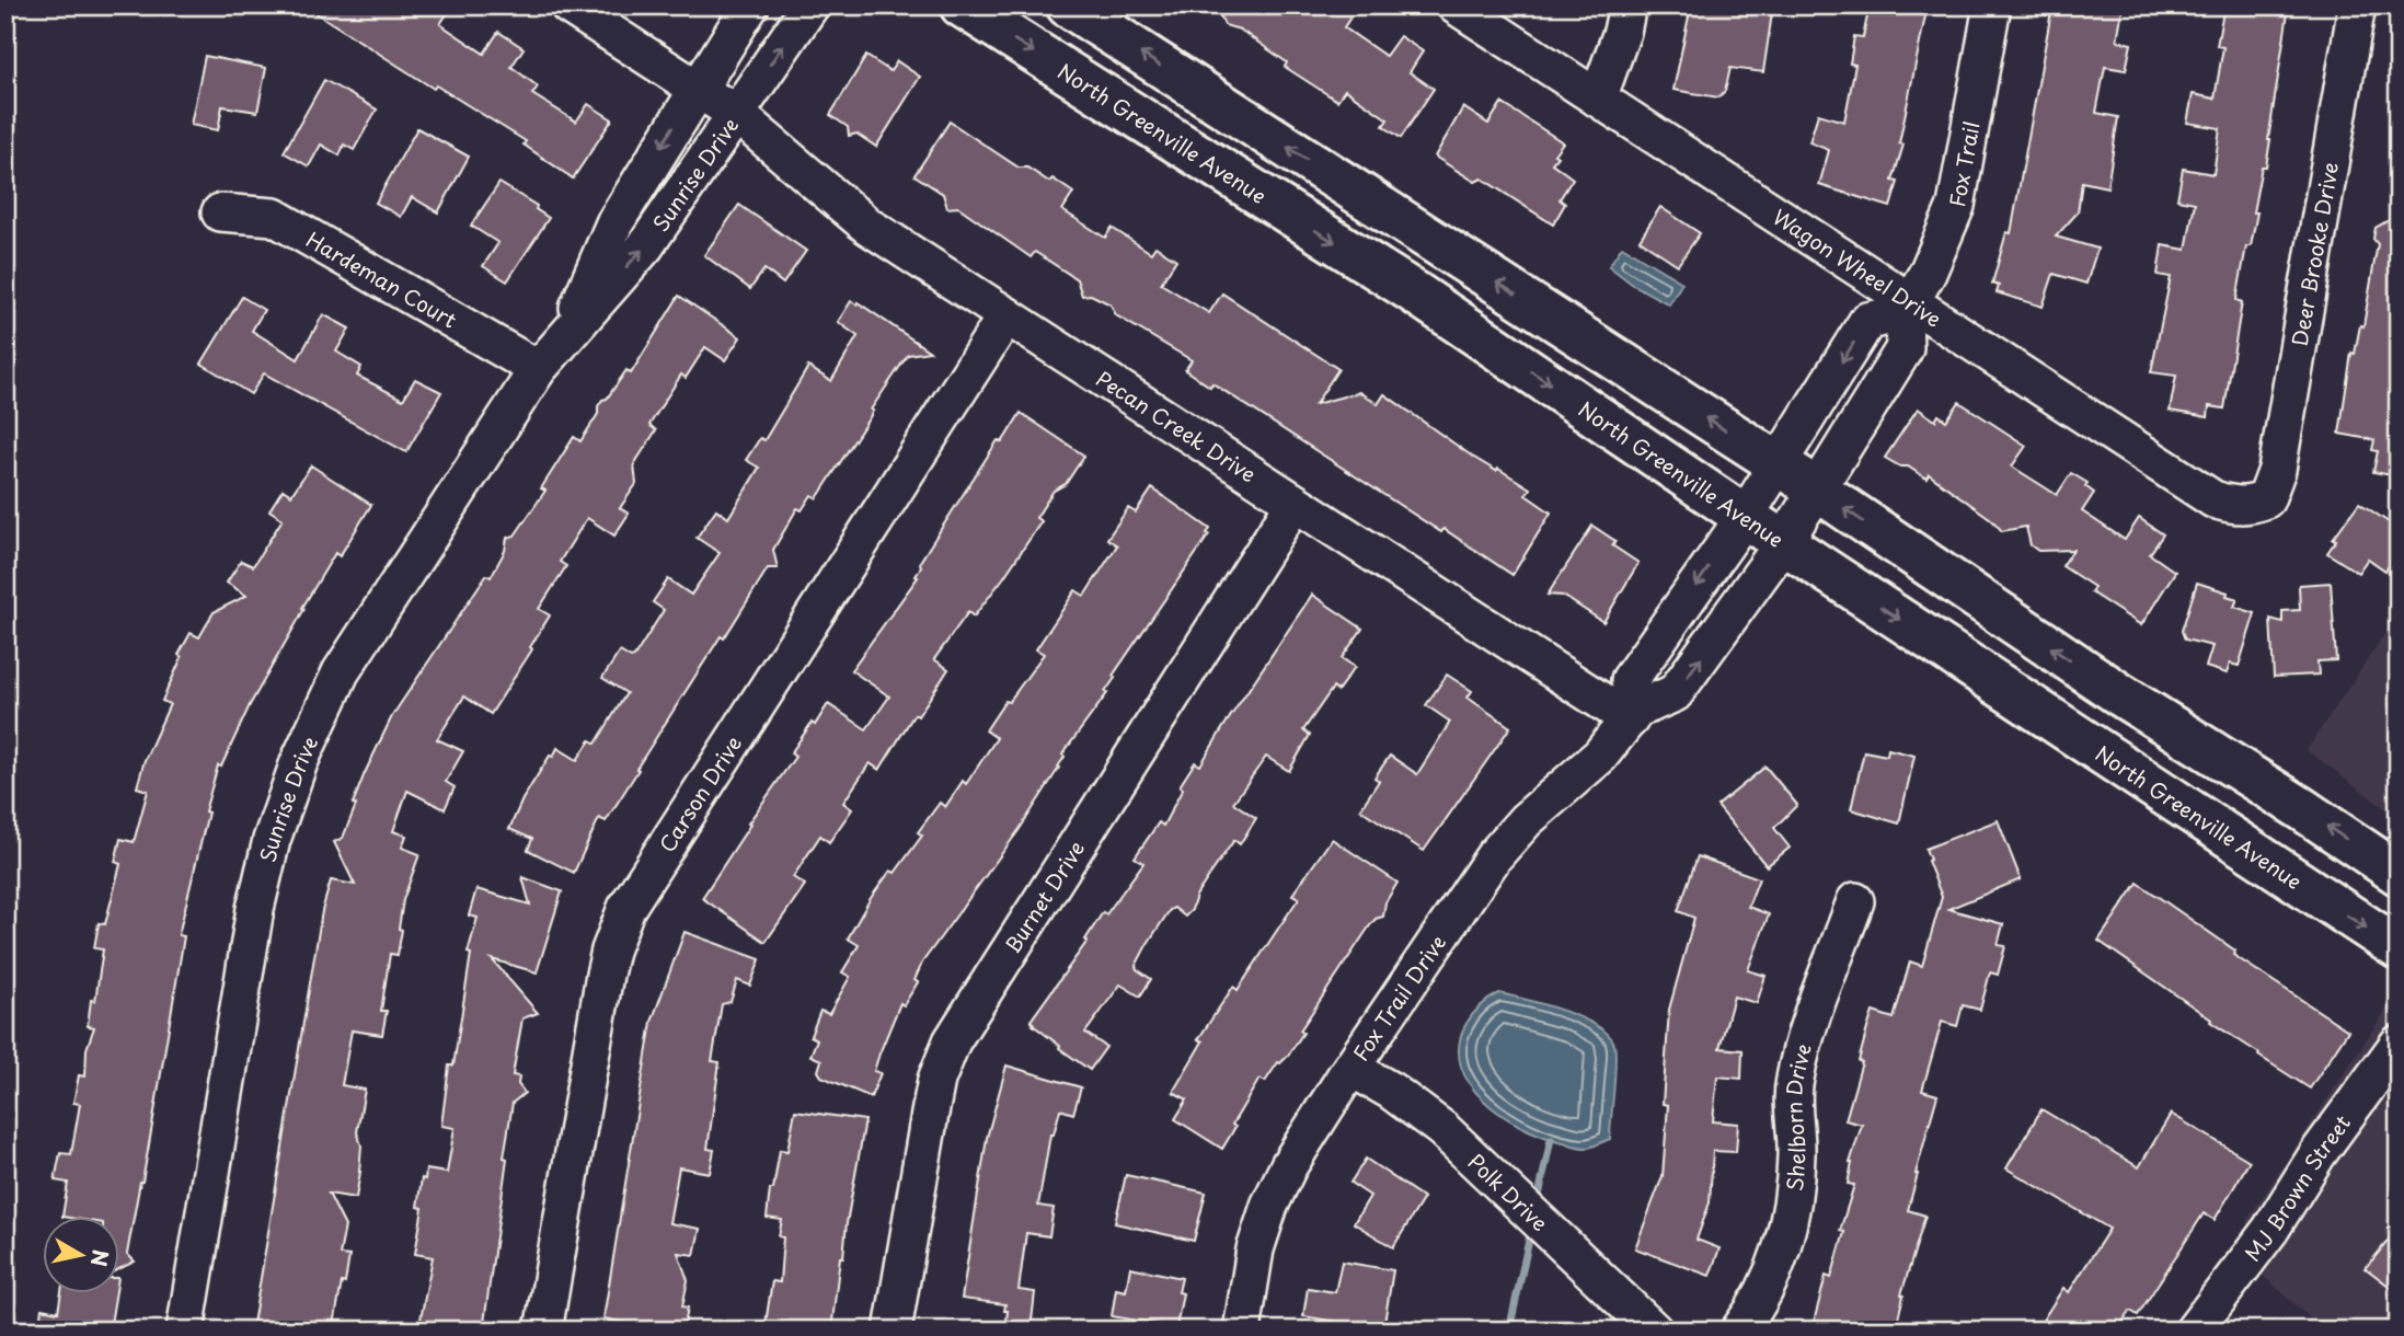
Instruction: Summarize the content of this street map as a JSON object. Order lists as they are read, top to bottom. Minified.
{"streets":{"main road":["North Greenville Avenue"],"street":["Fox Trail","Sunrise Drive","Deer Brooke Drive","Wagon Wheel Drive","Hardeman Court","Pecan Creek Drive","Carson Drive","Burnet Drive","Fox Trail Drive","Shelborn Drive","MJ Brown Street","Polk Drive"]},"crossings":[["North Greenville Avenue","Fox Trail Drive"],["Fox Trail","Wagon Wheel Drive"],["Fox Trail","Fox Trail Drive"],["Sunrise Drive","Hardeman Court"],["Sunrise Drive","Pecan Creek Drive"],["Deer Brooke Drive","Wagon Wheel Drive"],["Pecan Creek Drive","Carson Drive"],["Pecan Creek Drive","Burnet Drive"],["Pecan Creek Drive","Fox Trail Drive"],["Fox Trail Drive","Polk Drive"]],"north":"right"}
